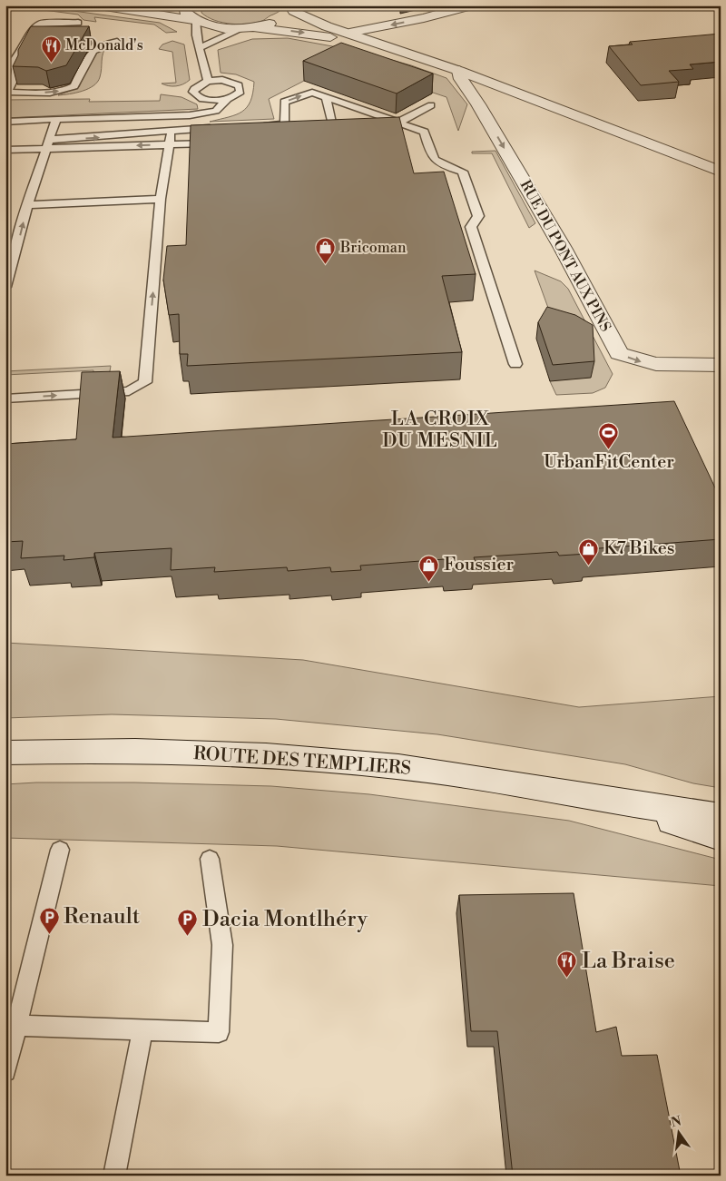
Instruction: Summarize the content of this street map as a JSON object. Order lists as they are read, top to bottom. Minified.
{"streets":{"street":["RUE DU PONT AUX PINS","ROUTE DES TEMPLIERS"]},"one_way":["RUE DU PONT AUX PINS"],"districts":["LA CROIX DU MESNIL"],"places":{"restaurant":["McDonald's","La Braise"],"shop":["Bricoman","K7 Bikes","Foussier"],"sports":["UrbanFitCenter"],"parking":["Renault","Dacia Montlhéry"]},"north":"top"}
